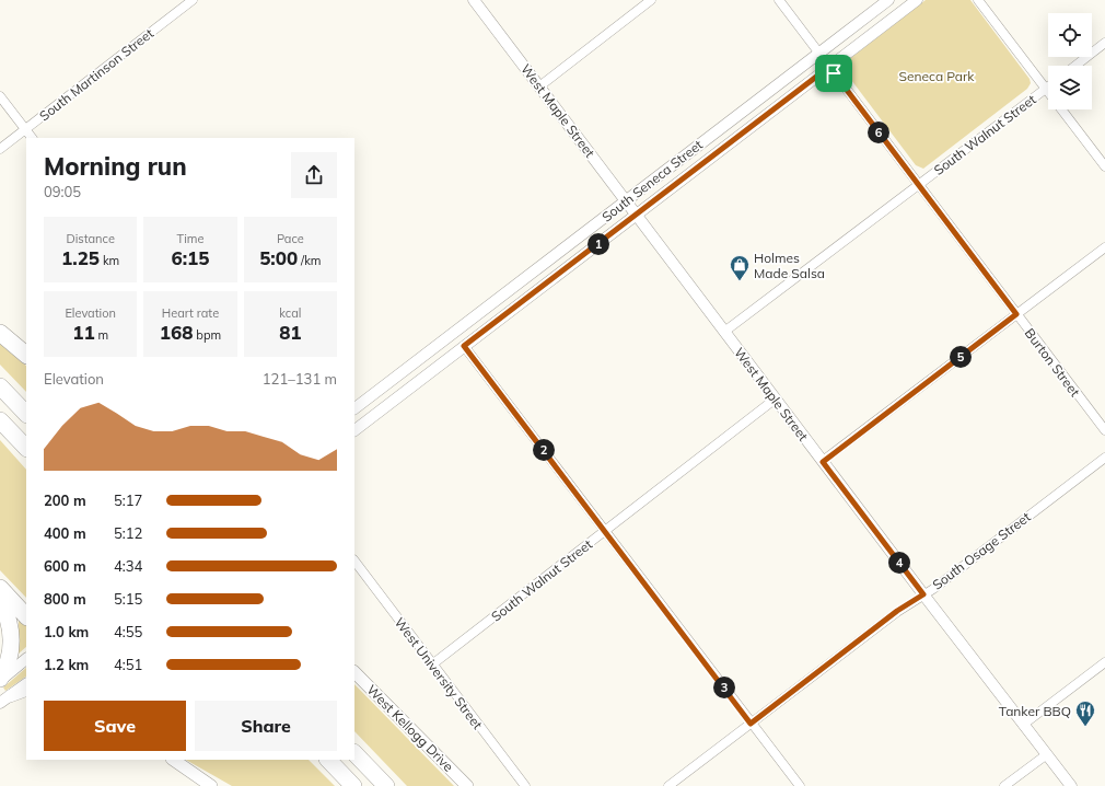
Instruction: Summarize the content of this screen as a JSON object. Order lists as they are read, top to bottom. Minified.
{"streets":{"main road":["West Kellogg Drive"],"street":["South Martinson Street","West Maple Street","South Walnut Street","South Seneca Street","Burton Street","South Osage Street","West University Street"]},"crossings":[["West Maple Street","South Walnut Street"],["West Maple Street","South Seneca Street"],["West Maple Street","South Osage Street"],["South Walnut Street","Burton Street"],["South Walnut Street","West University Street"],["South Seneca Street","Burton Street"]],"parks":["Seneca Park"],"places":{"shop":["Holmes Made Salsa"],"restaurant":["Tanker BBQ"]},"page":{"pins":["6","1","5","2","4","3"],"heading":["Morning run","09:05"],"stats":[["Distance","1.25 km"],["Time","6:15"],["Pace","5:00 /km"],["Elevation","11 m"],["Heart rate","168 bpm"],["kcal","81"]],"chart":["Elevation","121–131 m"],"list":[{"name":"200 m","note":"5:17"},{"name":"400 m","note":"5:12"},{"name":"600 m","note":"4:34"},{"name":"800 m","note":"5:15"},{"name":"1.0 km","note":"4:55"},{"name":"1.2 km","note":"4:51"}],"buttons":["Save","Share"]}}
